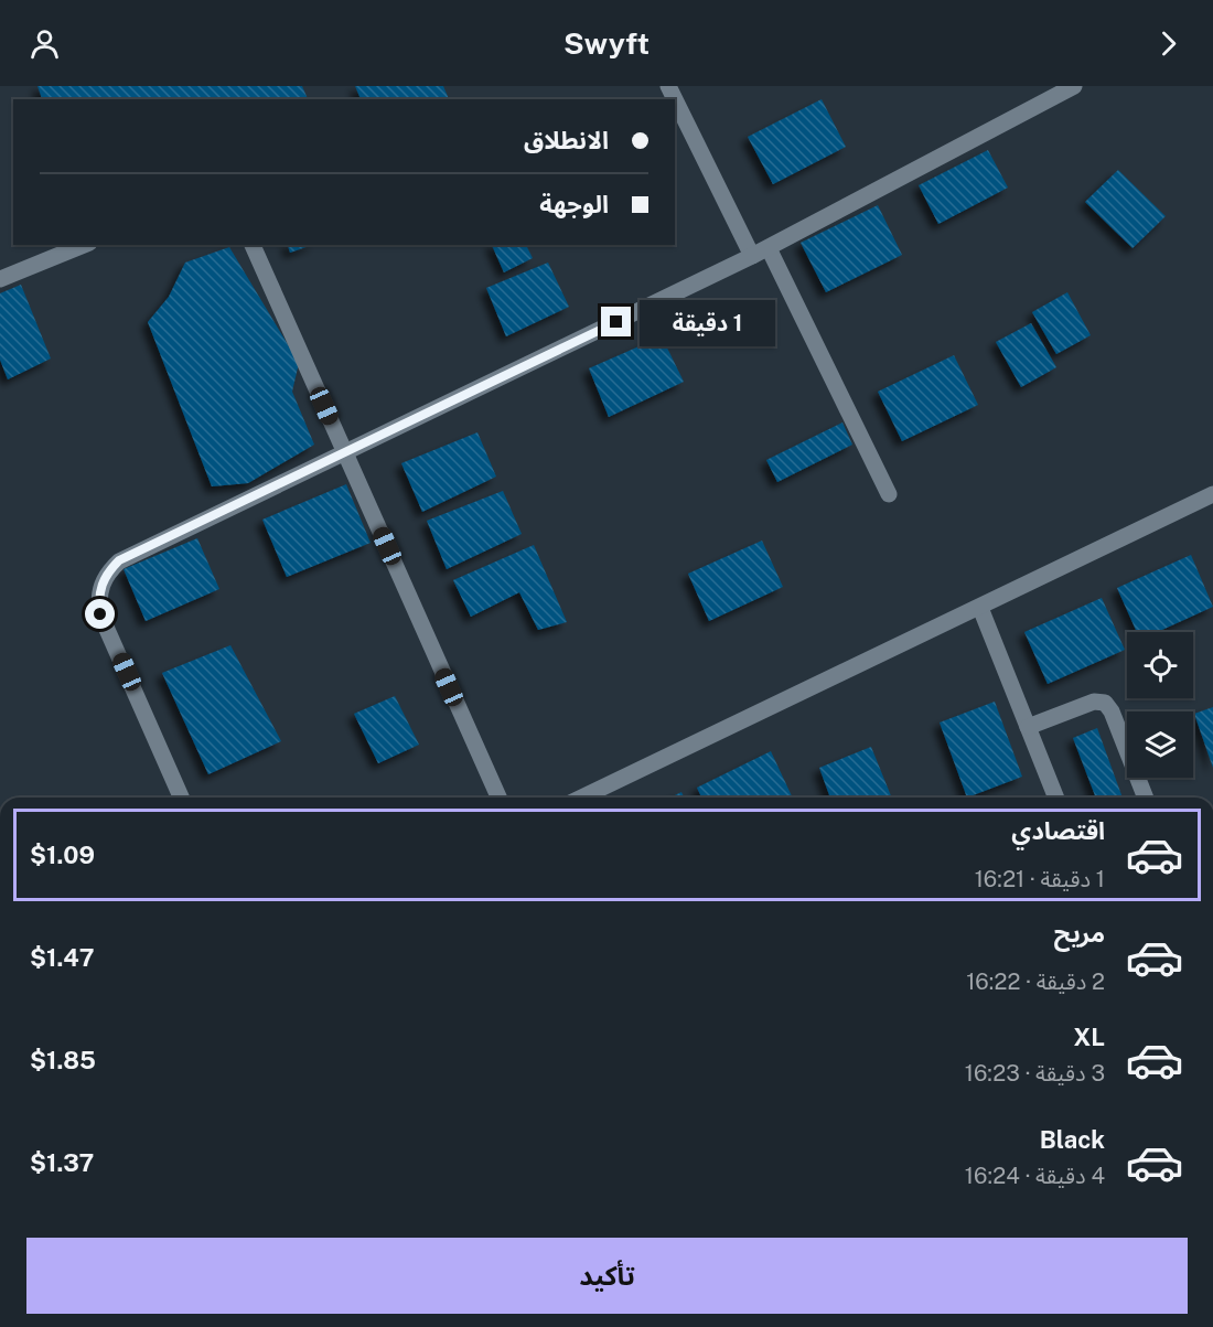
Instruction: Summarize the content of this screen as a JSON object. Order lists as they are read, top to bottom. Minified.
{"page":{"header":"Swyft","banner":["الانطلاق","الوجهة"],"bubble":"1 دقيقة","list":[{"name":"اقتصادي","note":"1 دقيقة · 16:21","value":"$1.09"},{"name":"مريح","note":"2 دقيقة · 16:22","value":"$1.47"},{"name":"XL","note":"3 دقيقة · 16:23","value":"$1.85"},{"name":"Black","note":"4 دقيقة · 16:24","value":"$1.37"}],"buttons":"تأكيد"}}
